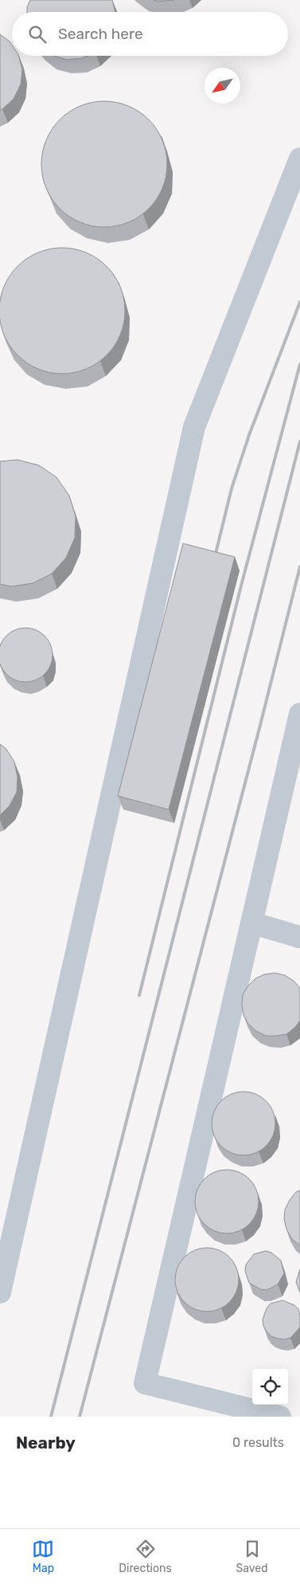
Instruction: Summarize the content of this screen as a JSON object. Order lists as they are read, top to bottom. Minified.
{"north":"bottom left","page":{"search":"Search here","heading":["Nearby","0 results"],"nav":["Map","Directions","Saved"]}}
